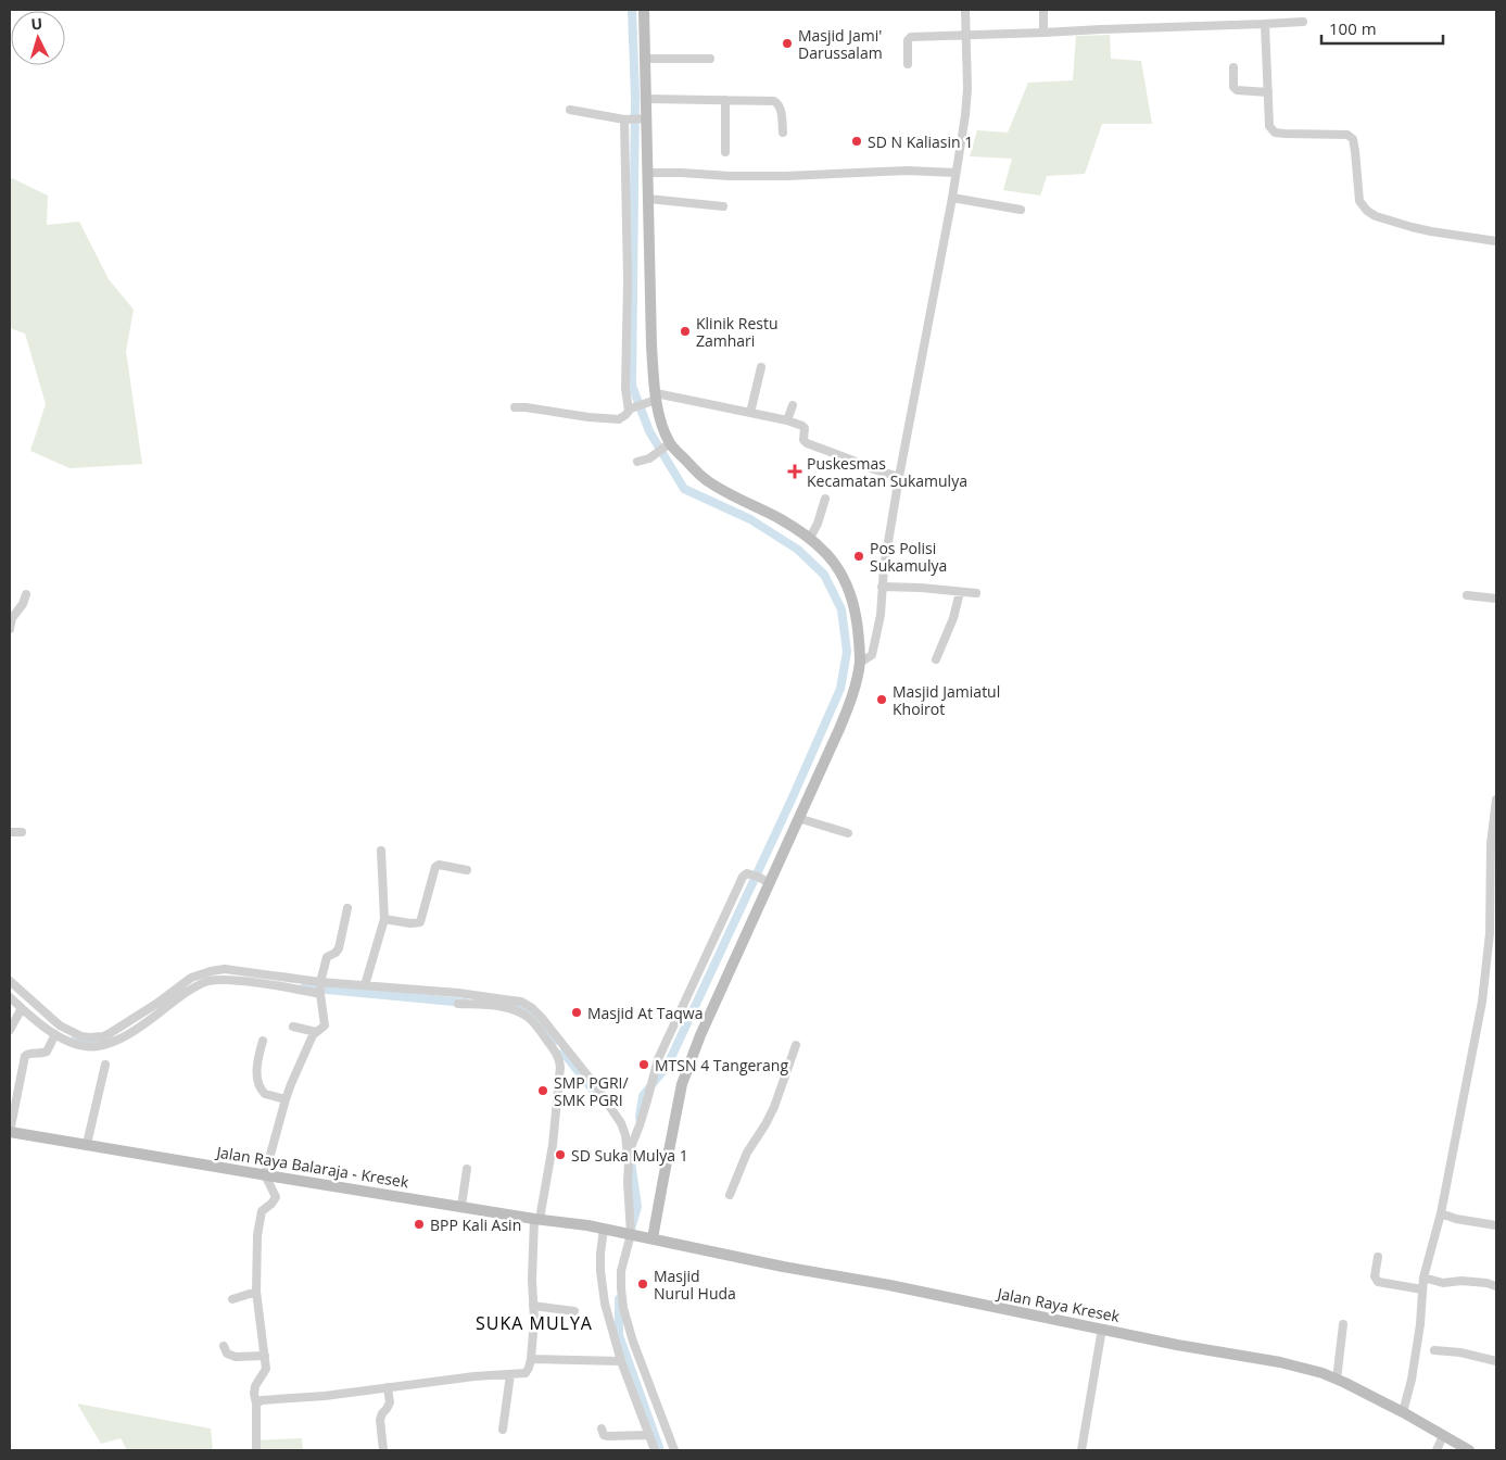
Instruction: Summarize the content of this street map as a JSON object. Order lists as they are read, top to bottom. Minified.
{"streets":{"main road":["Jalan Raya Balaraja - Kresek","Jalan Raya Kresek"]},"crossings":[["Jalan Raya Balaraja - Kresek","Jalan Raya Kresek"]],"districts":["SUKA MULYA"],"places":{"other":["Masjid Jami' Darussalam","SD N Kaliasin 1","Klinik Restu Zamhari","Pos Polisi Sukamulya","Masjid Jamiatul Khoirot","Masjid At Taqwa","MTSN 4 Tangerang","SMP PGRI/ SMK PGRI","SD Suka Mulya 1","BPP Kali Asin","Masjid Nurul Huda"],"health":["Puskesmas Kecamatan Sukamulya"]},"scale_bar":"100 m","north":"top"}
